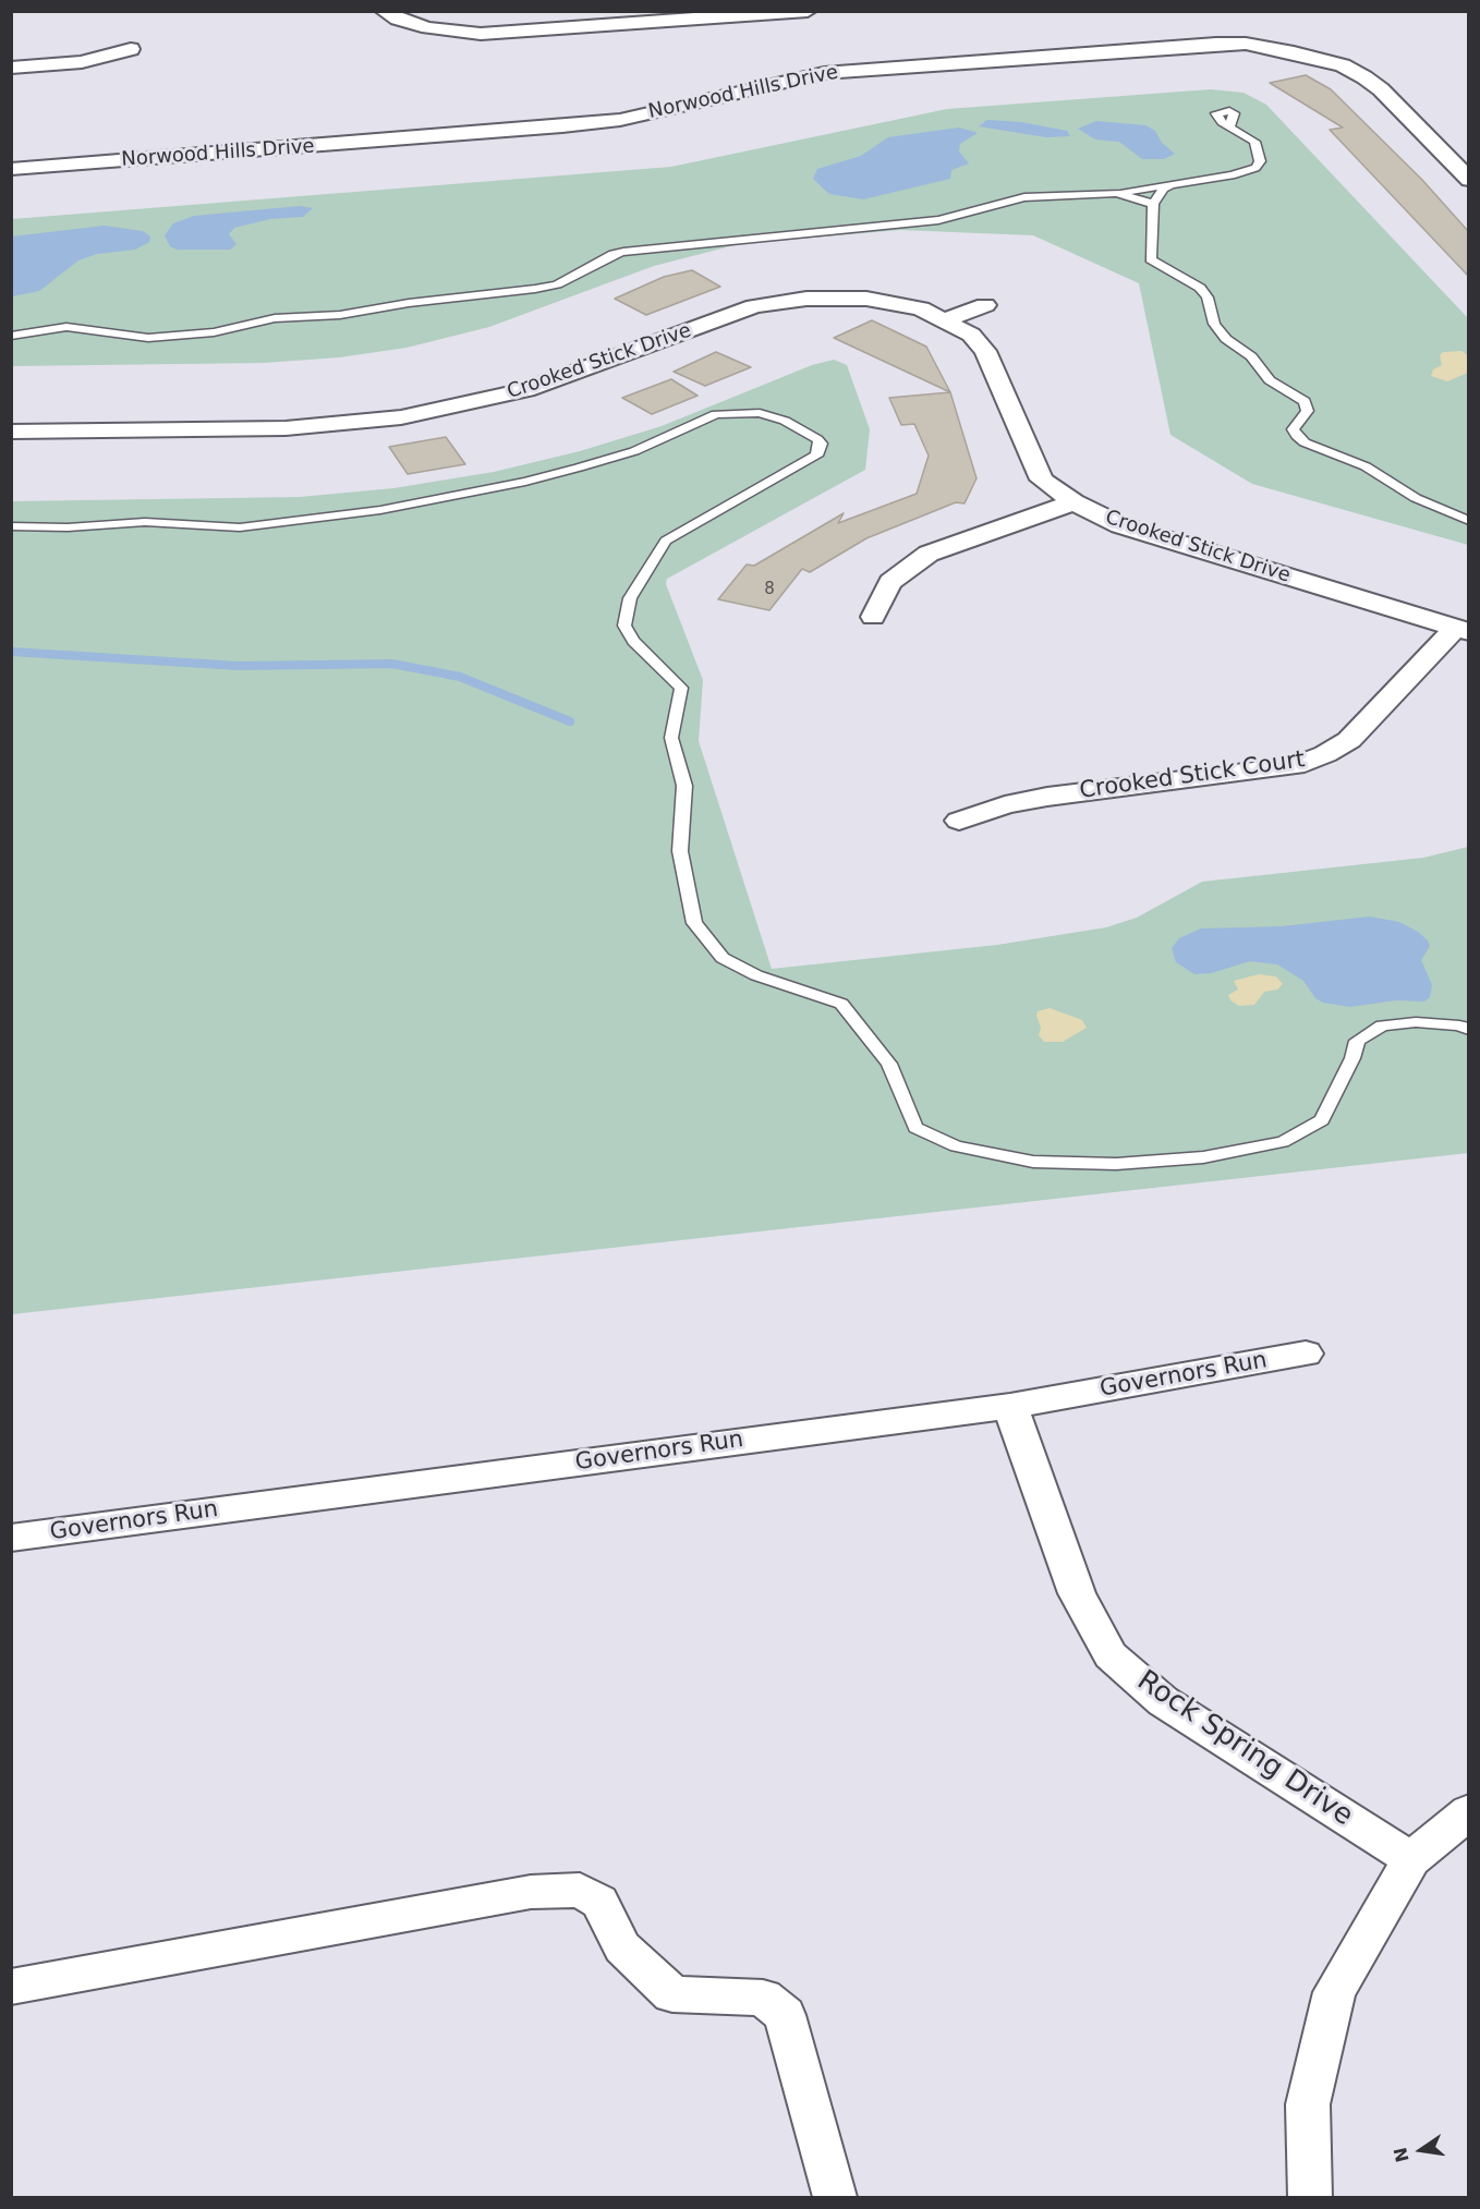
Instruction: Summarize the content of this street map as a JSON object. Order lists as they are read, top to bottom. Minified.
{"streets":{"street":["Norwood Hills Drive","Crooked Stick Drive","Crooked Stick Court","Governors Run","Rock Spring Drive"]},"crossings":[["Crooked Stick Drive","Crooked Stick Court"],["Governors Run","Rock Spring Drive"]],"house_numbers":["8"],"north":"left"}
